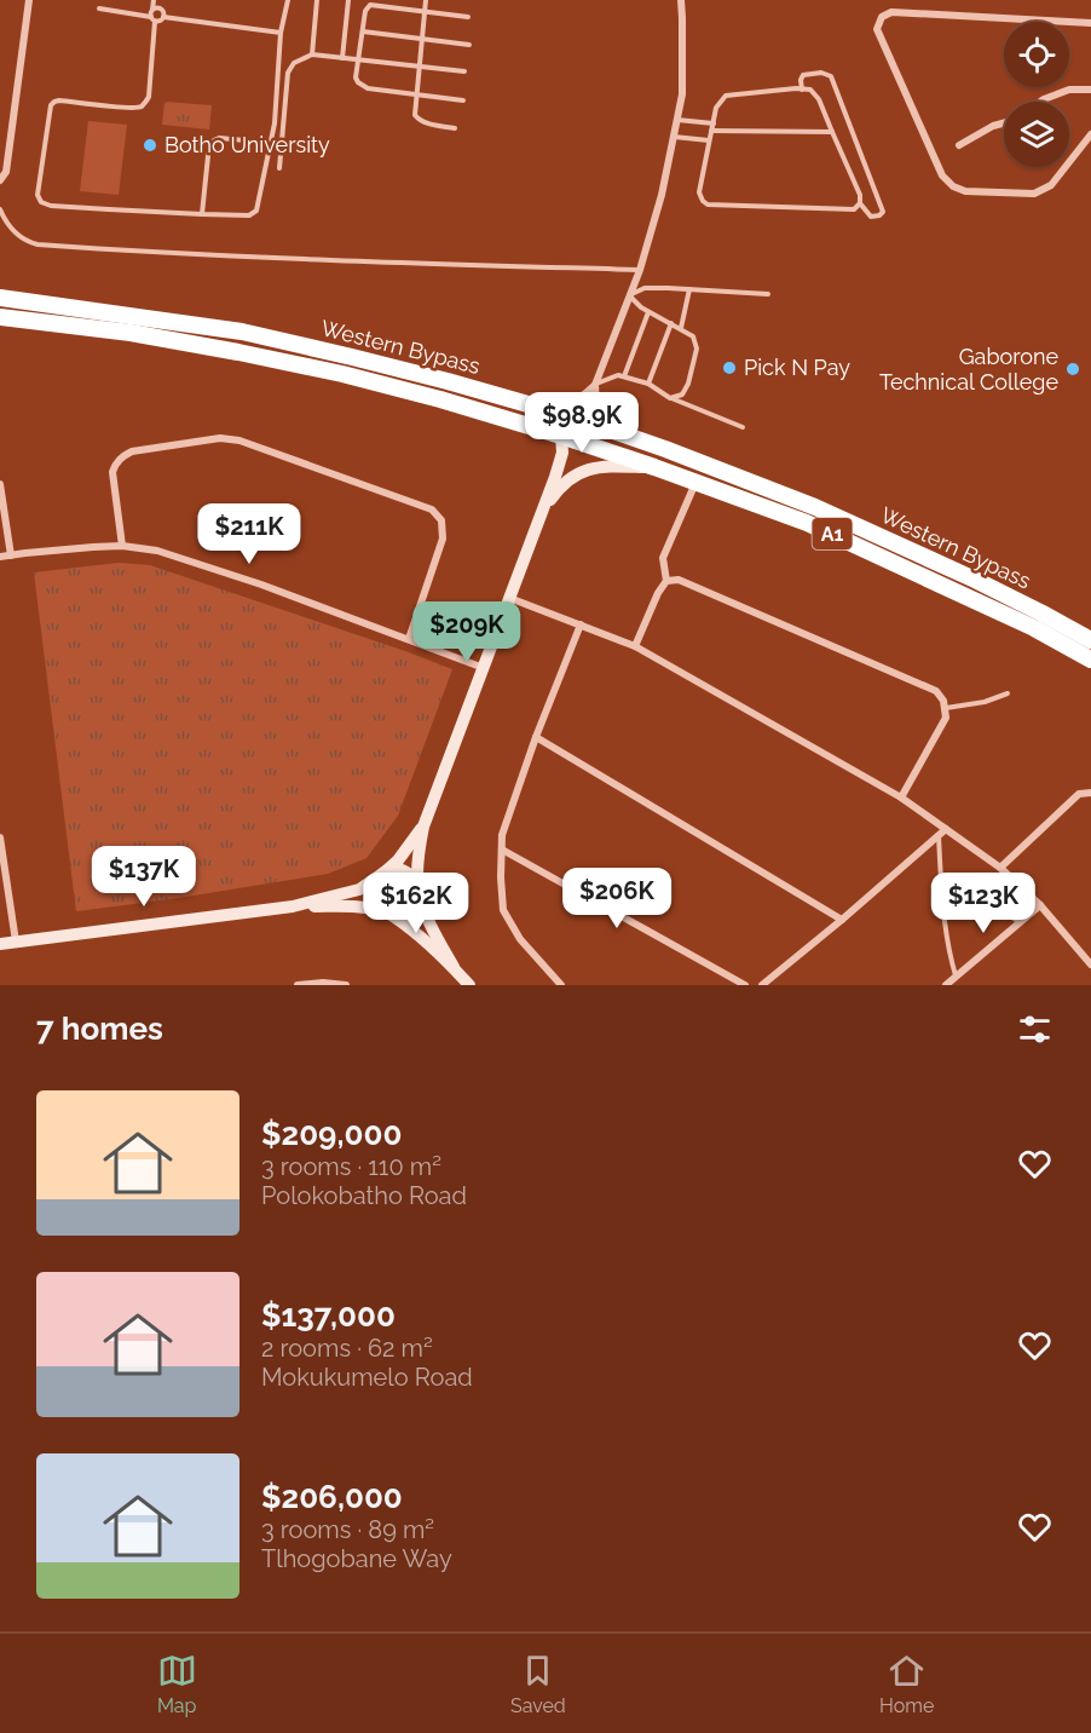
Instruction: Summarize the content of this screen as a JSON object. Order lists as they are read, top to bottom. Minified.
{"streets":{"highway":["Western Bypass","A1"]},"places":["Botho University","Pick N Pay","Gaborone Technical College"],"page":{"price":["$98.9K","$211K","$209K","$137K","$206K","$162K","$123K"],"heading":"7 homes","list":[{"name":"$209,000","note":"3 rooms · 110 m² · Polokobatho Road"},{"name":"$137,000","note":"2 rooms · 62 m² · Mokukumelo Road"},{"name":"$206,000","note":"3 rooms · 89 m² · Tlhogobane Way"}],"tabs":["Map","Saved","Home"]}}
